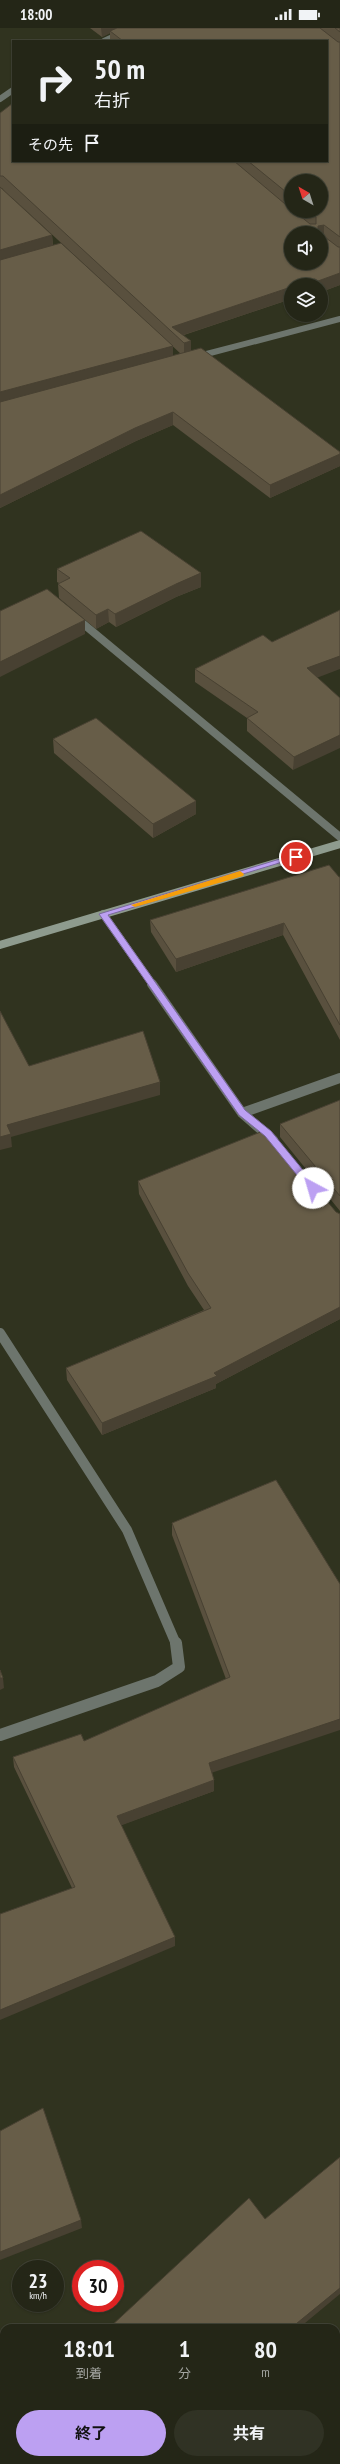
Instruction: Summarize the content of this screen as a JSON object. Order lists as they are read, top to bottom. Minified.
{"north":"top left","page":{"status":"18:00","turn":["50 m","右折"],"then":"その先","speed":"23 km/h","limit":"30","eta":["18:01","到着","1","分","80","m"],"buttons":["終了","共有"]}}
